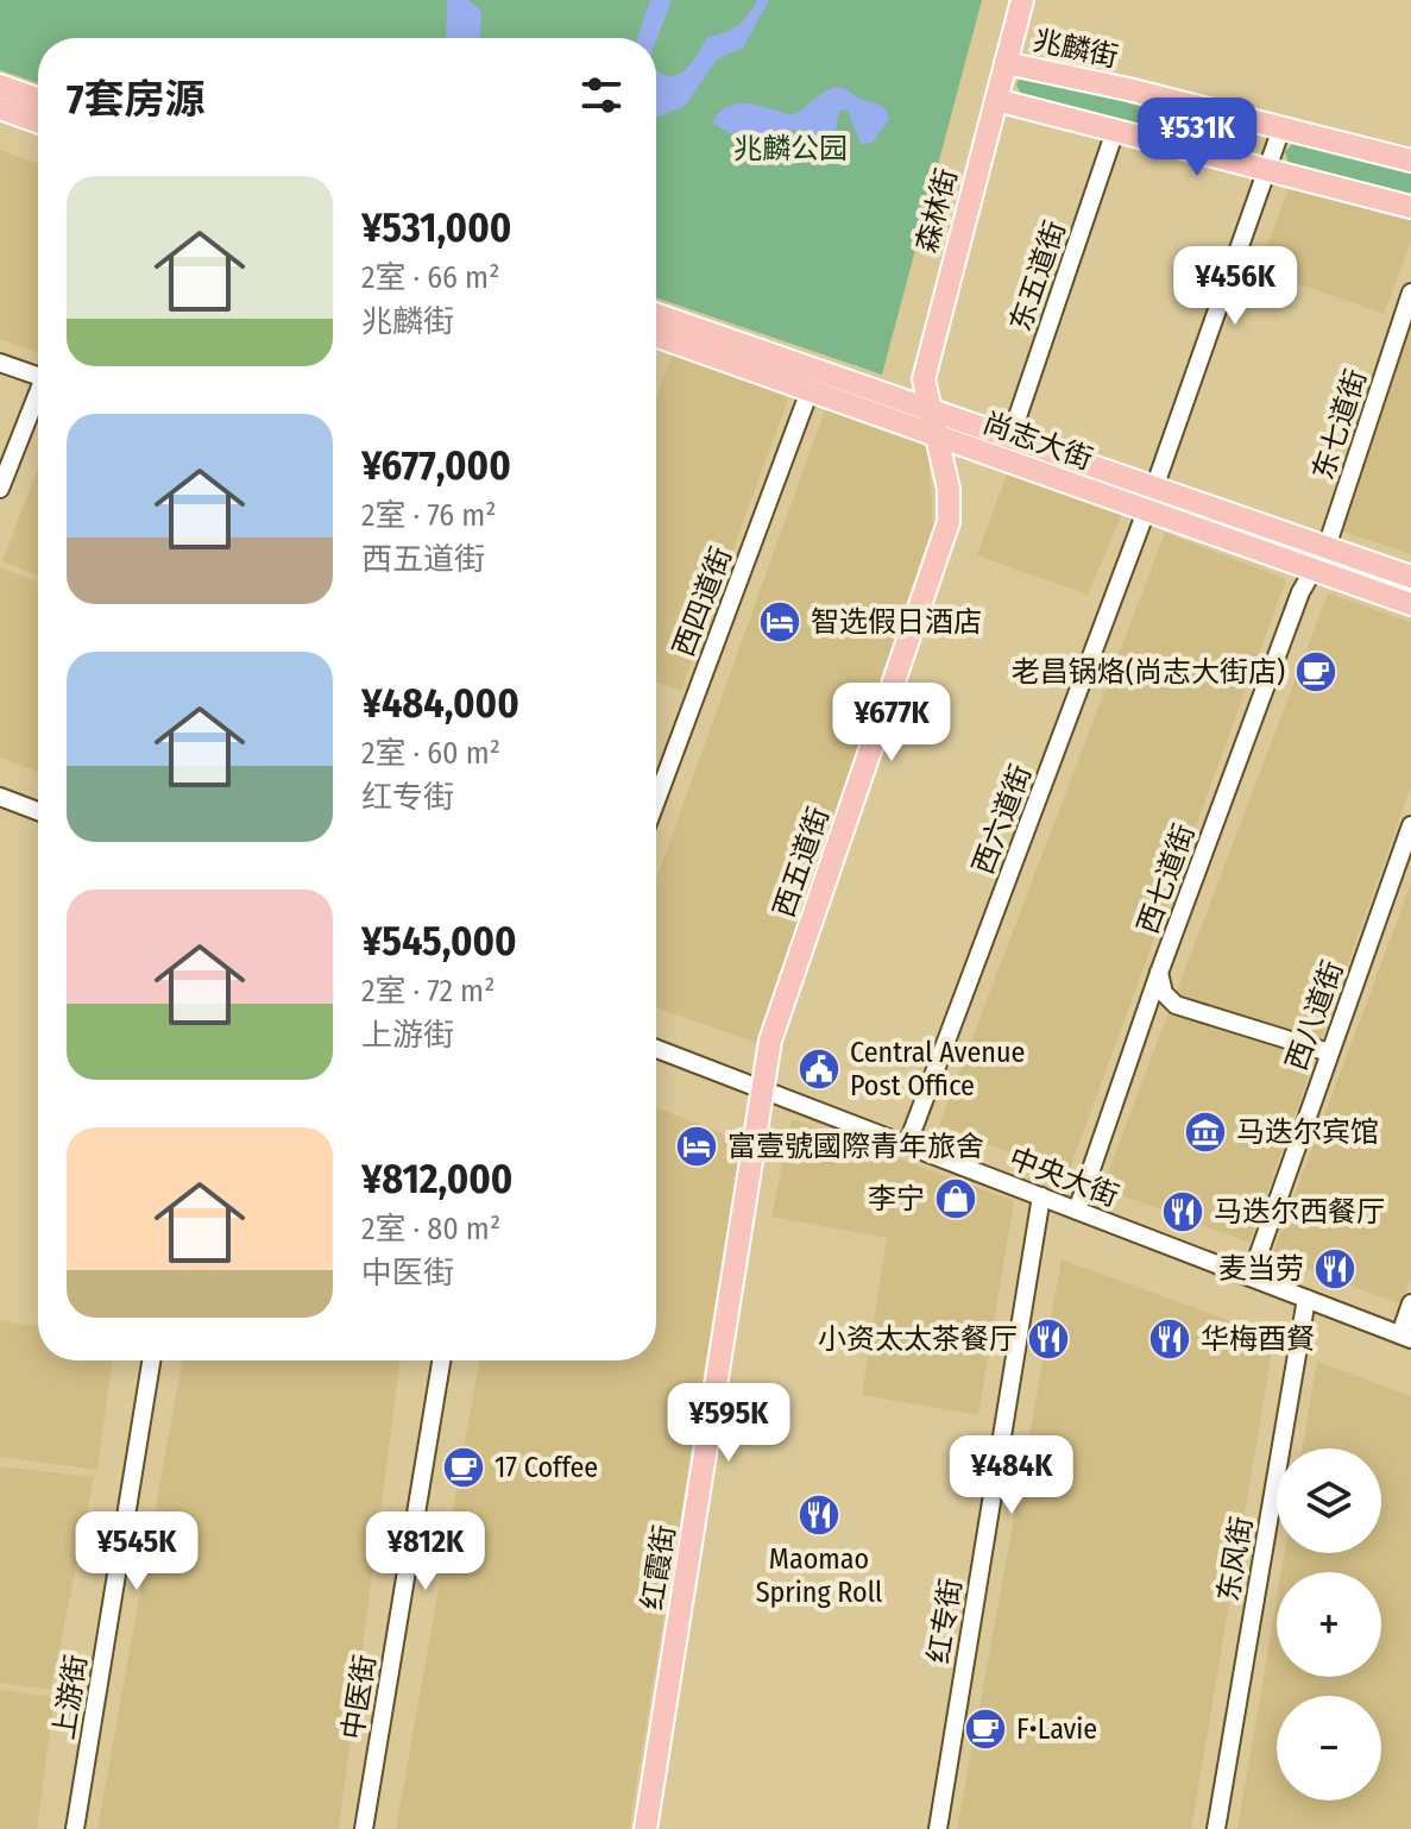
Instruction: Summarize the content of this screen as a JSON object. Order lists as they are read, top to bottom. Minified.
{"streets":{"main road":["兆麟街","森林街","尚志大街","西五道街","红霞街"],"street":["东五道街","东七道街","西四道街","西六道街","西七道街","西八道街","中央大街","东风街","红专街","上游街","中医街"]},"crossings":[["兆麟街","森林街"],["兆麟街","西六道街"],["森林街","尚志大街"],["森林街","西五道街"],["东五道街","尚志大街"],["东七道街","尚志大街"],["东七道街","西七道街"],["尚志大街","西四道街"],["尚志大街","西六道街"],["尚志大街","西五道街"],["尚志大街","西七道街"],["西六道街","中央大街"],["西五道街","中央大街"],["西五道街","红霞街"],["西七道街","中央大街"],["西八道街","中央大街"],["中央大街","东风街"],["中央大街","红霞街"],["中央大街","红专街"]],"parks":["兆麟公园"],"places":{"hotel":["智选假日酒店","富壹號國際青年旅舍"],"cafe":["老昌锅烙(尚志大街店)","17 Coffee","F•Lavie"],"public building":["Central Avenue Post Office"],"museum":["马迭尔宾馆"],"shop":["李宁"],"restaurant":["马迭尔西餐厅","麦当劳","小资太太茶餐厅","华梅酉䝳","Maomao Spring Roll"]},"page":{"heading":"7套房源","price":["¥531K","¥456K","¥677K","¥595K","¥484K","¥545K","¥812K"],"list":[{"name":"¥531,000","note":"2室 · 66 m² · 兆麟街"},{"name":"¥677,000","note":"2室 · 76 m² · 西五道街"},{"name":"¥484,000","note":"2室 · 60 m² · 红专街"},{"name":"¥545,000","note":"2室 · 72 m² · 上游街"},{"name":"¥812,000","note":"2室 · 80 m² · 中医街"}],"map_buttons":["+","−"]}}
